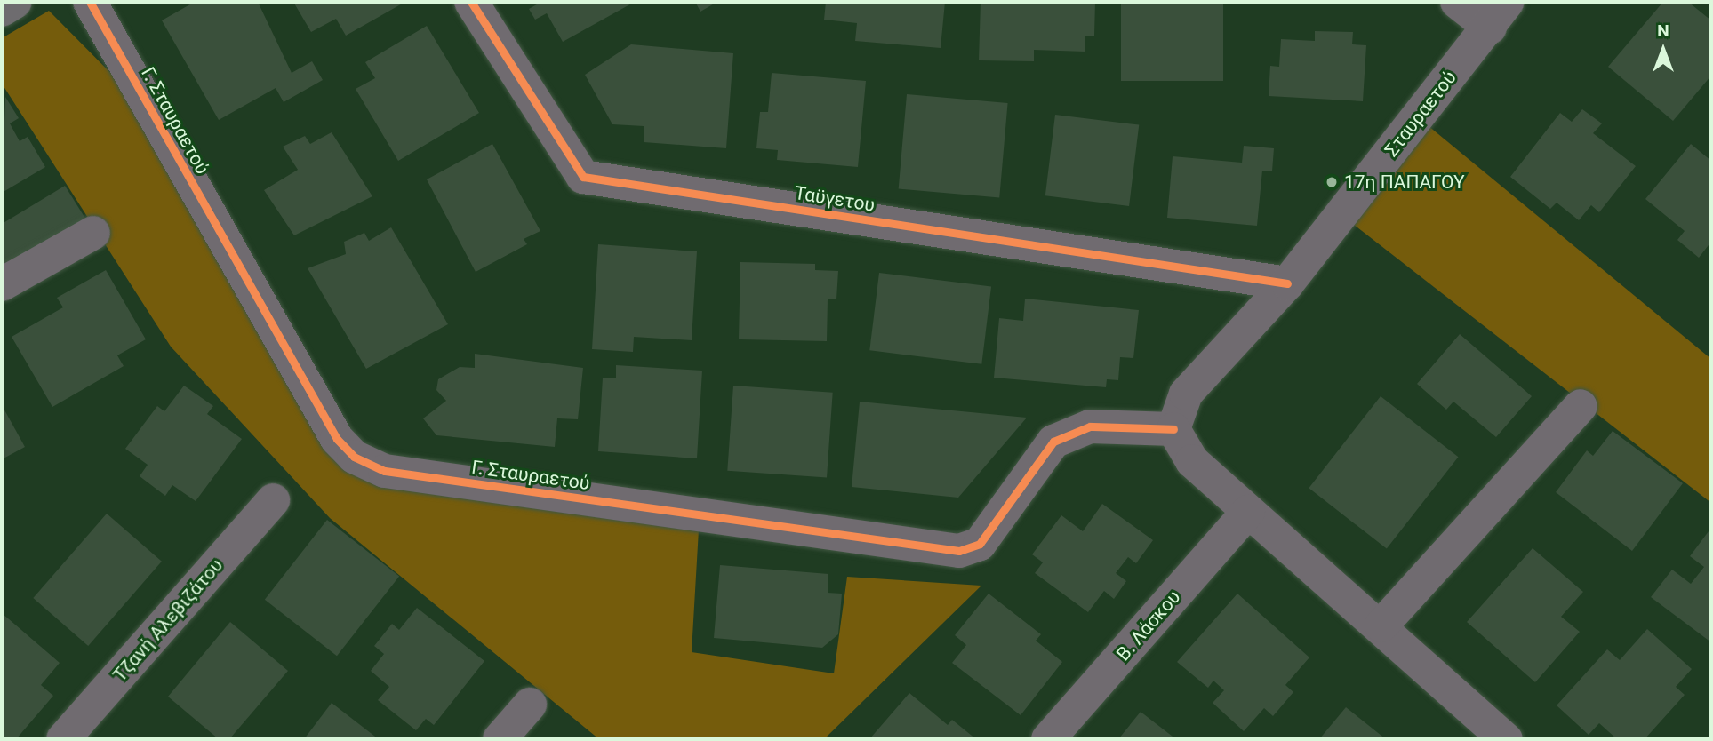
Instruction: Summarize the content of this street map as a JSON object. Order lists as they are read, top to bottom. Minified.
{"streets":{"street":["Σταυραετού","Γ. Σταυραετού","Ταϋγετου","Τζανή Αλεβιζάτου","Β. Λάσκου"]},"crossings":[["Σταυραετού","Γ. Σταυραετού"],["Σταυραετού","Ταϋγετου"]],"places":["17η ΠΑΠΑΓΟΥ"],"north":"top"}
